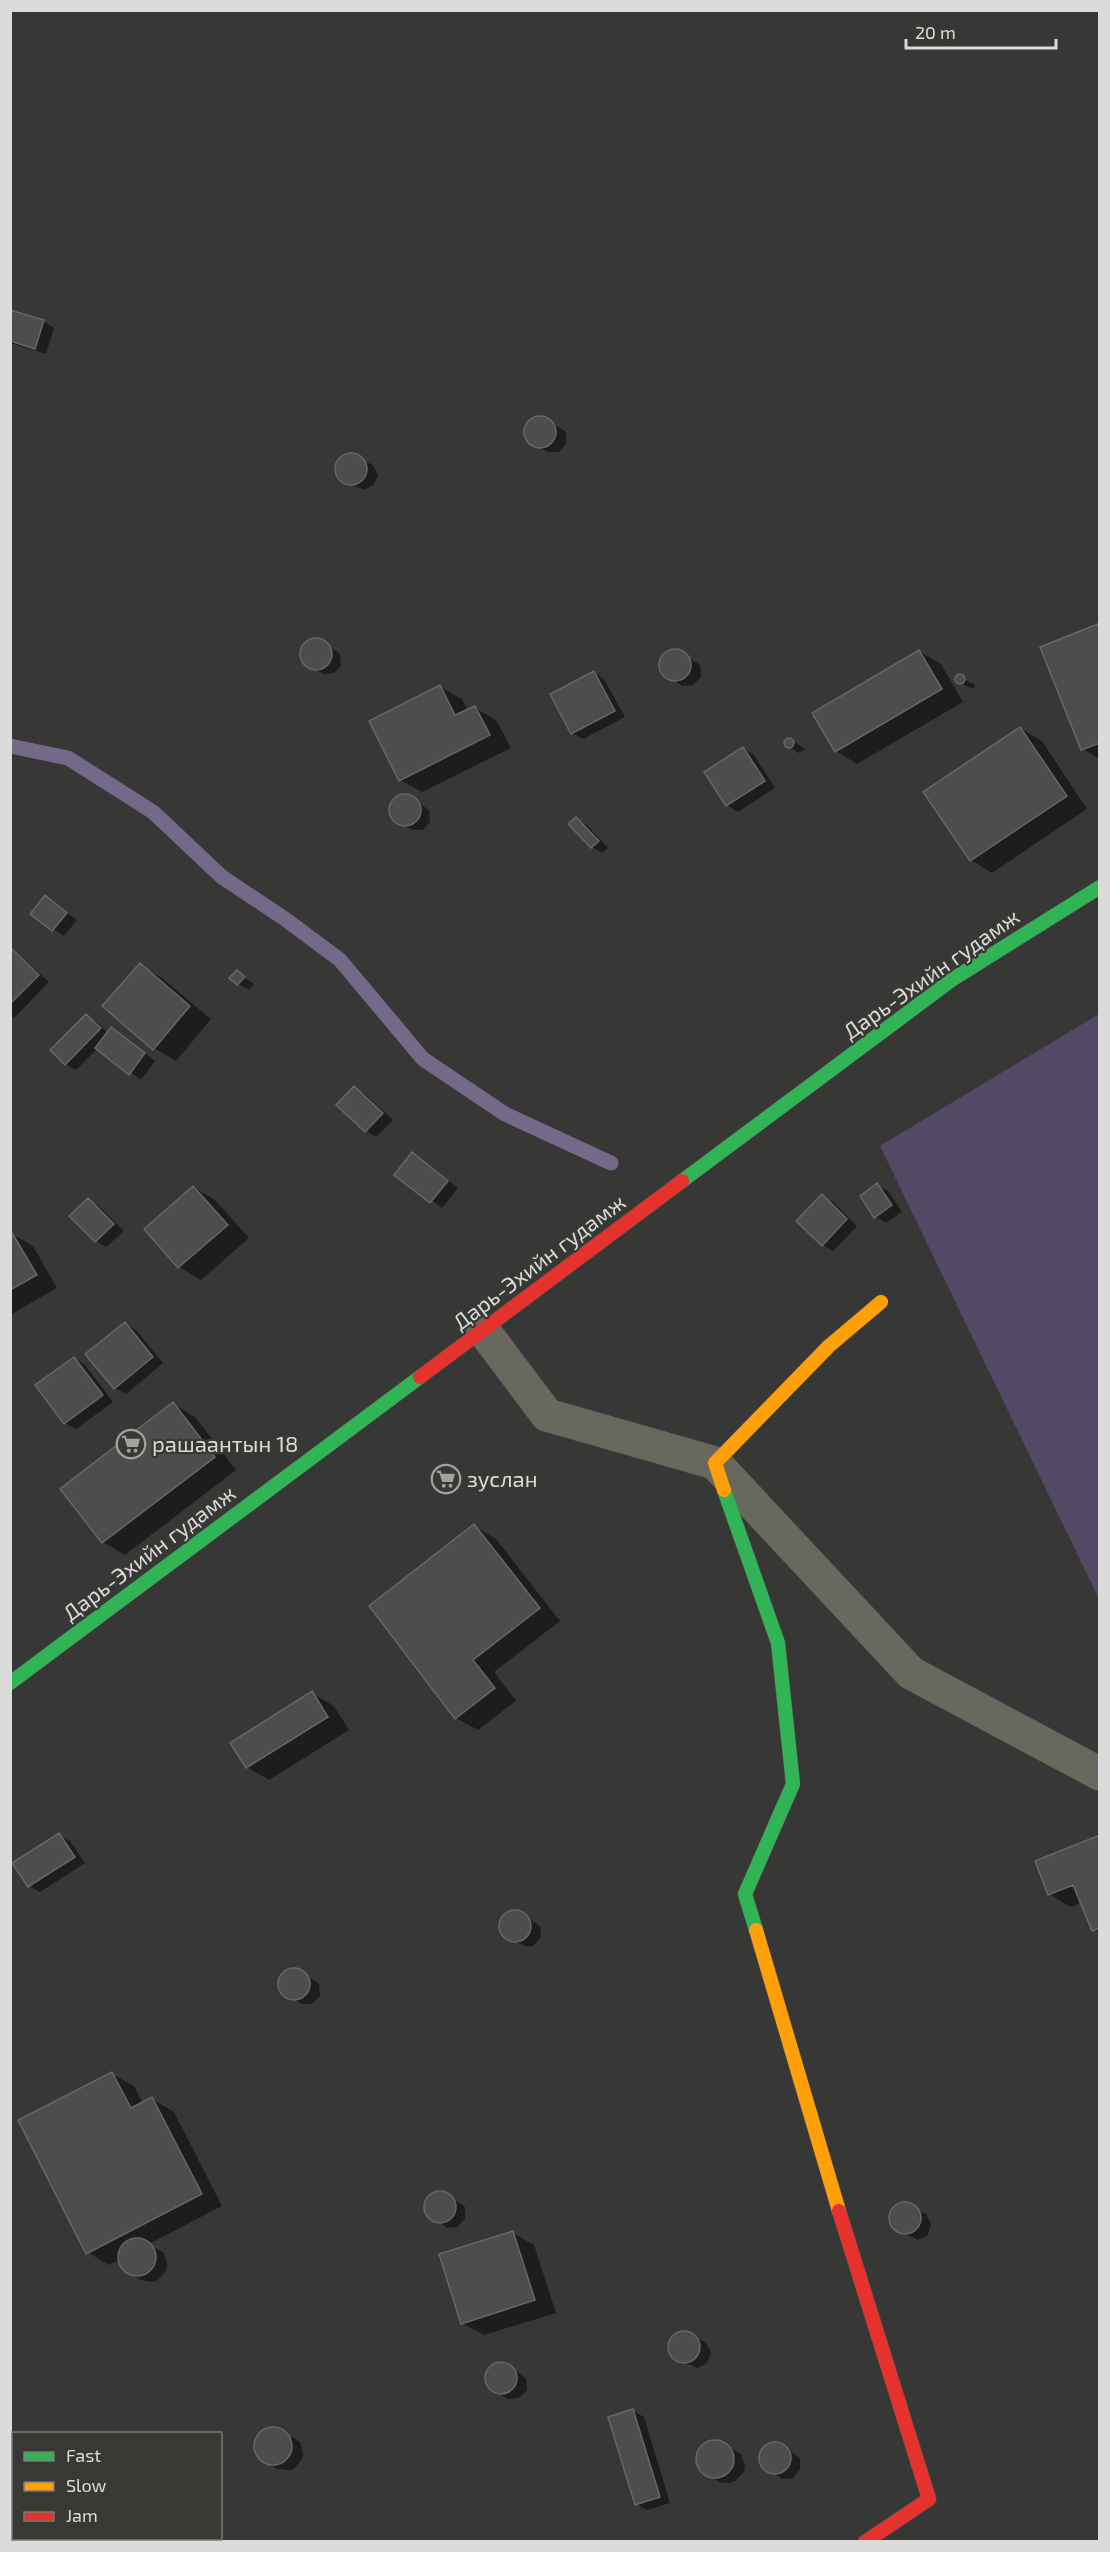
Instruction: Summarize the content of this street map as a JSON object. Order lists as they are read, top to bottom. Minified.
{"streets":{"street":["Дарь-Эхийн гудамж"]},"places":{"supermarket":["рашаантын 18","зуслан"]},"legend":["Fast","Slow","Jam"],"scale_bar":"20 m"}
